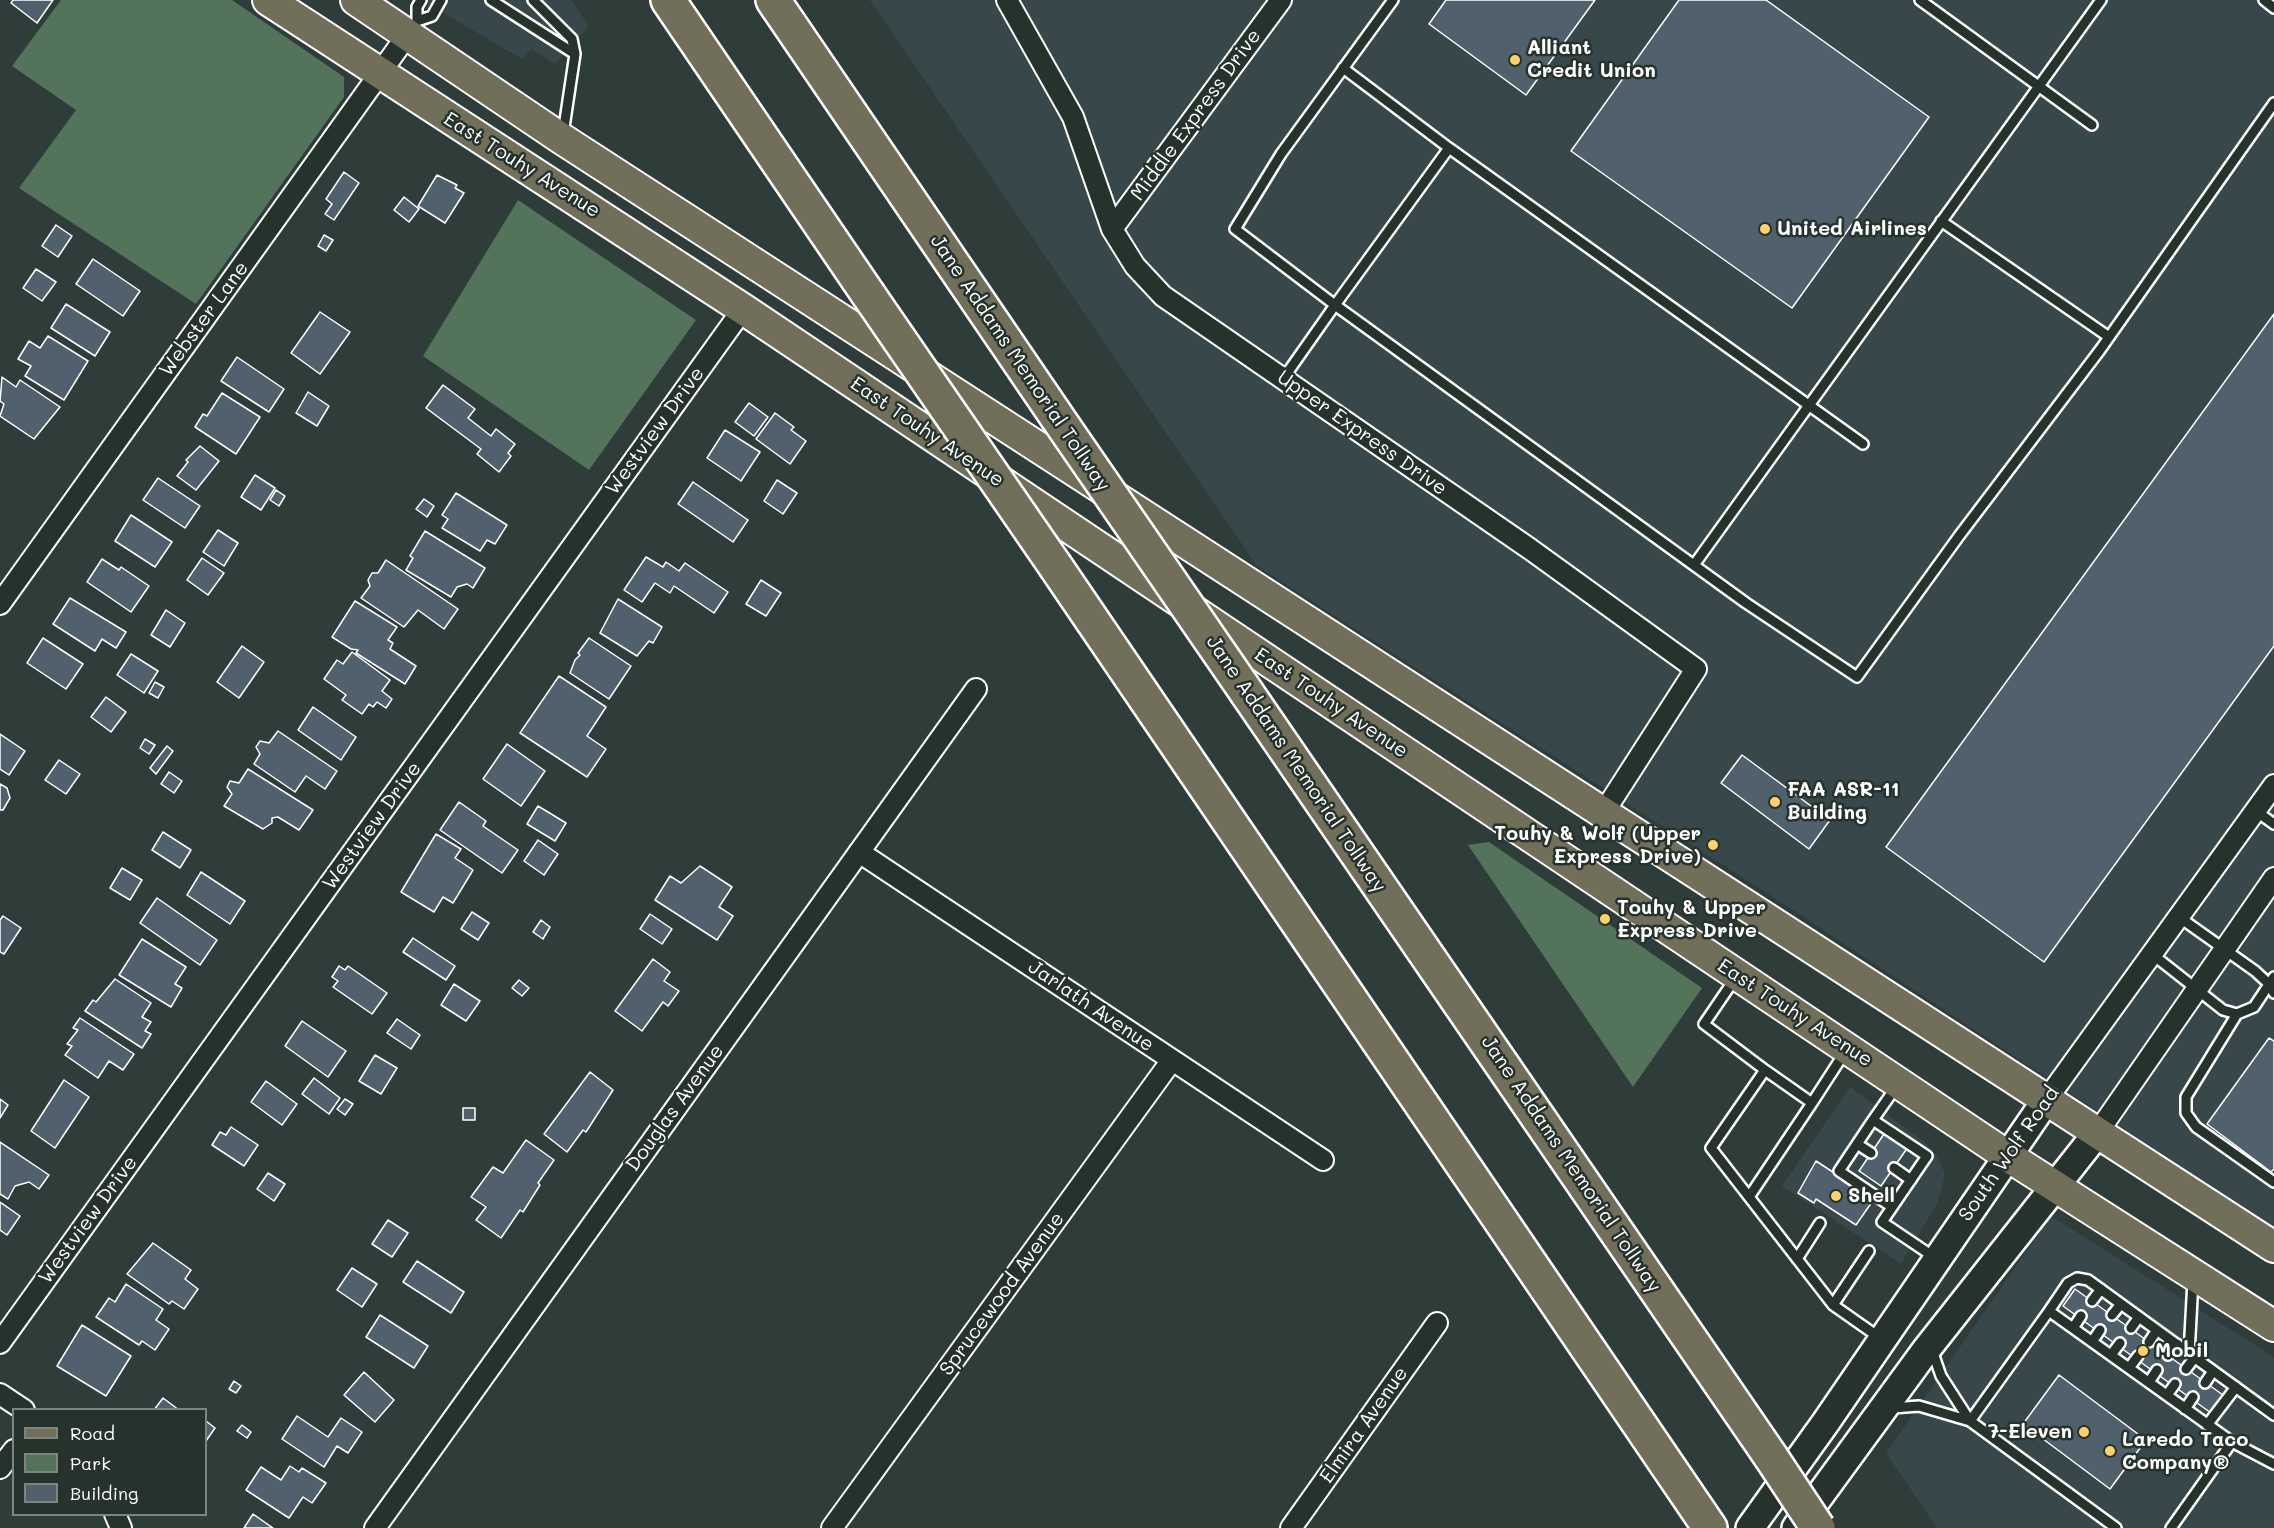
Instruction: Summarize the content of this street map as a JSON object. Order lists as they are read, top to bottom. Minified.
{"streets":{"highway":["Jane Addams Memorial Tollway"],"main road":["East Touhy Avenue","South Wolf Road"],"street":["Middle Express Drive","Webster Lane","Westview Drive","Upper Express Drive","Jarlath Avenue","Douglas Avenue","Sprucewood Avenue","Elmira Avenue"]},"crossings":[["Middle Express Drive","Upper Express Drive"],["East Touhy Avenue","Webster Lane"],["East Touhy Avenue","Westview Drive"],["East Touhy Avenue","South Wolf Road"],["Jarlath Avenue","Douglas Avenue"],["Jarlath Avenue","Sprucewood Avenue"]],"places":["Alliant Credit Union","United Airlines","FAA ASR-11 Building","Touhy & Wolf (Upper Express Drive)","Touhy & Upper Express Drive","Shell","Mobil","7-Eleven","Laredo Taco Company®"],"legend":["Road","Park","Building"]}
